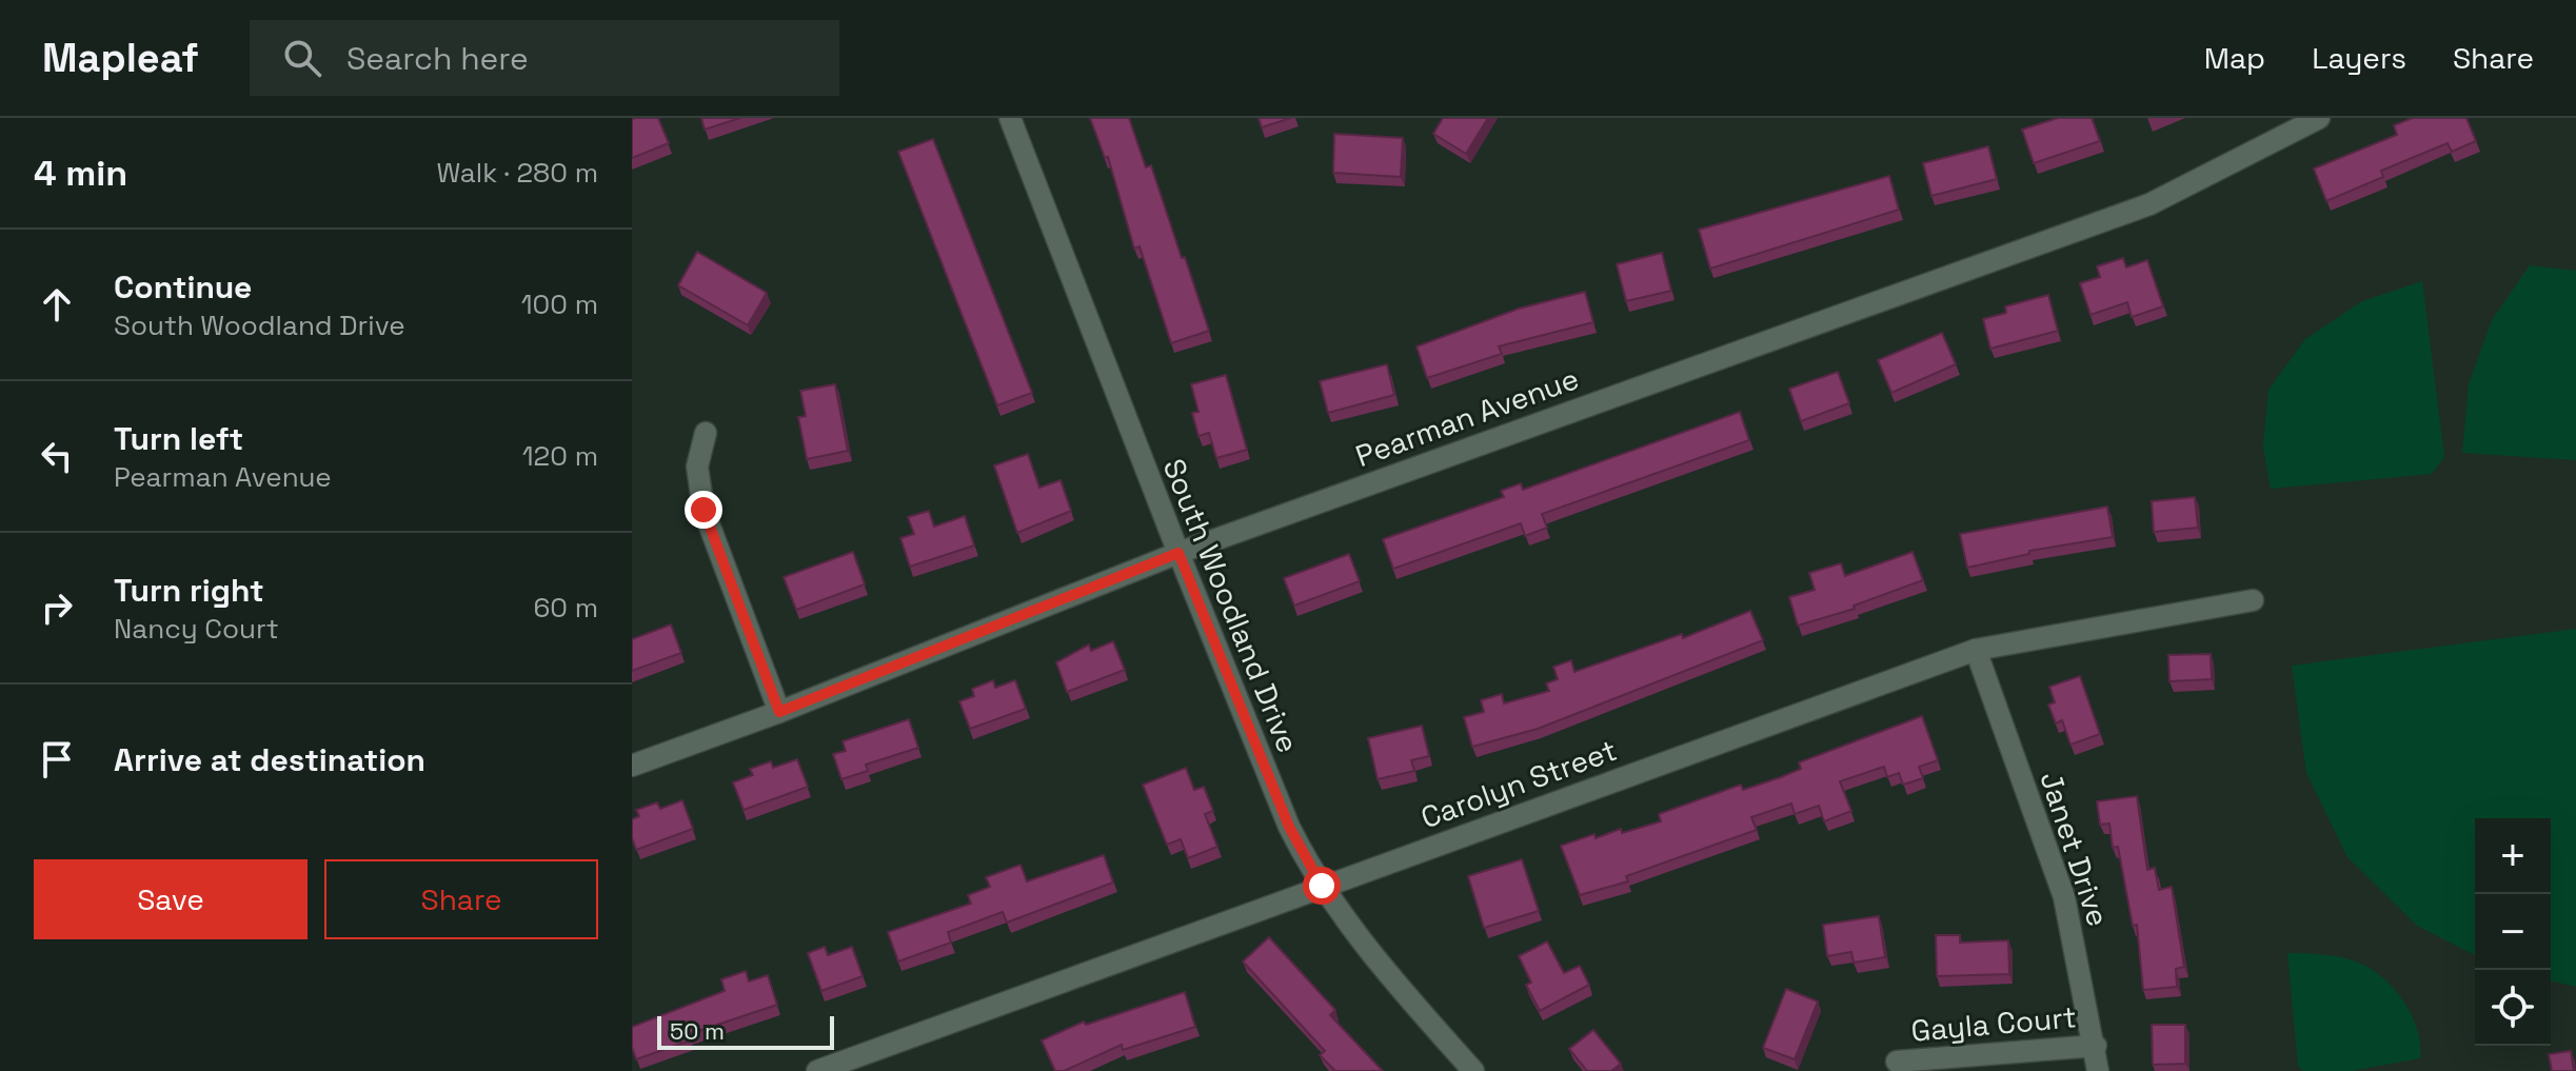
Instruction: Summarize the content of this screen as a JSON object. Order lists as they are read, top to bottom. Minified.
{"streets":{"street":["Pearman Avenue","South Woodland Drive","Carolyn Street","Janet Drive","Gayla Court"]},"crossings":[["Pearman Avenue","South Woodland Drive"],["South Woodland Drive","Carolyn Street"],["Carolyn Street","Janet Drive"],["Janet Drive","Gayla Court"]],"scale_bar":"50 m","page":{"header":"Mapleaf","search":"Search here","nav":["Map","Layers","Share"],"heading":["4 min","Walk · 280 m"],"list":[["Continue","South Woodland Drive","100 m"],["Turn left","Pearman Avenue","120 m"],["Turn right","Nancy Court","60 m"],"Arrive at destination"],"map_buttons":["+","−"],"buttons":["Save","Share"],"scale":"50 m"}}
